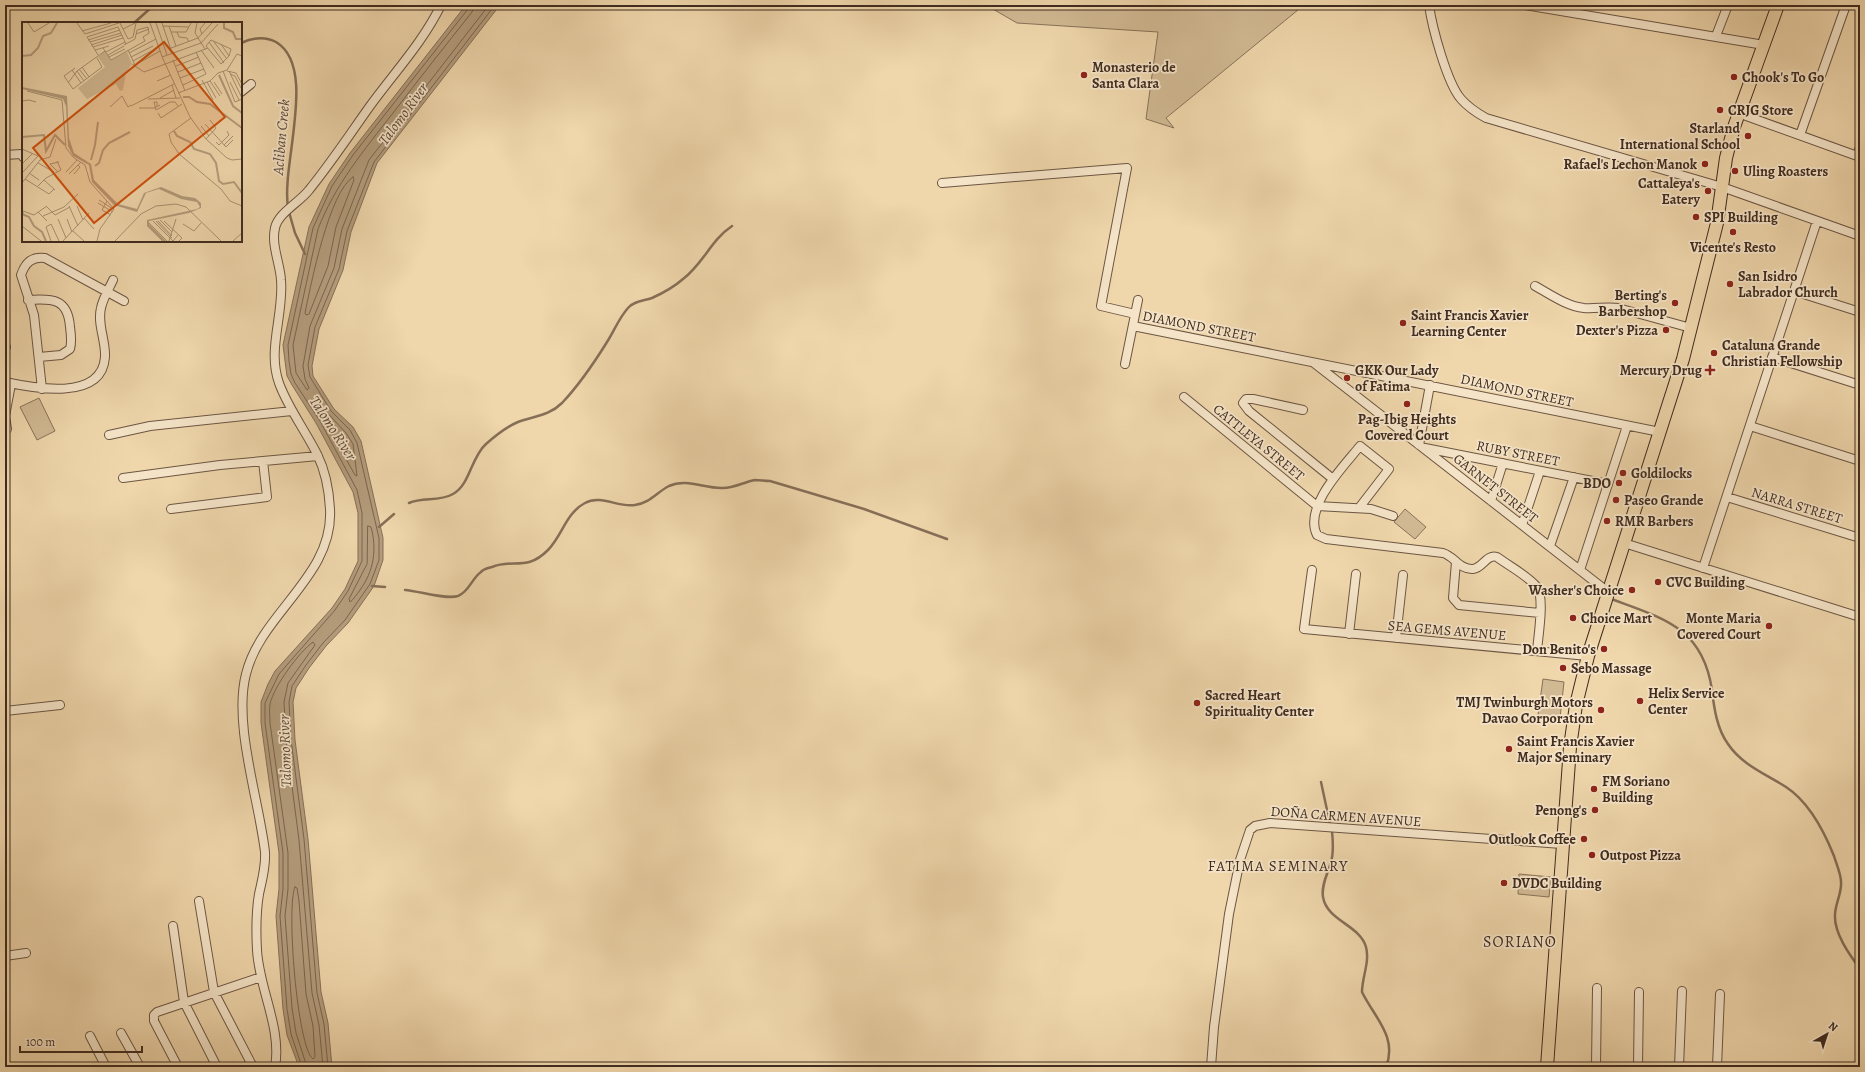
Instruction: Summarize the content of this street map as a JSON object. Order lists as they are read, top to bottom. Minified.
{"streets":{"street":["DIAMOND STREET","CATTLEYA STREET","RUBY STREET","GARNET STREET","NARRA STREET","SEA GEMS AVENUE","DOÑA CARMEN AVENUE"]},"crossings":[["DIAMOND STREET","GARNET STREET"],["RUBY STREET","GARNET STREET"]],"districts":["FATIMA SEMINARY","SORIANO"],"water":["Talomo River","Acliban Creek"],"places":{"other":["Monasterio de Santa Clara","Chook's To Go","CRJG Store","Starland International School","Rafael's Lechon Manok","Uling Roasters","Cattaleya's Eatery","SPI Building","Vicente's Resto","San Isidro Labrador Church","Berting's Barbershop","Saint Francis Xavier Learning Center","Dexter's Pizza","Cataluna Grande Christian Fellowship","GKK Our Lady of Fatima","Pag-Ibig Heights Covered Court","Goldilocks","BDO","Paseo Grande","RMR Barbers","CVC Building","Washer's Choice","Choice Mart","Monte Maria Covered Court","Don Benito's","Sebo Massage","Helix Service Center","Sacred Heart Spirituality Center","TMJ Twinburgh Motors Davao Corporation","Saint Francis Xavier Major Seminary","FM Soriano Building","Penong's","Outlook Coffee","Outpost Pizza","DVDC Building"],"health":["Mercury Drug"]},"scale_bar":"100 m","north":"top right"}
